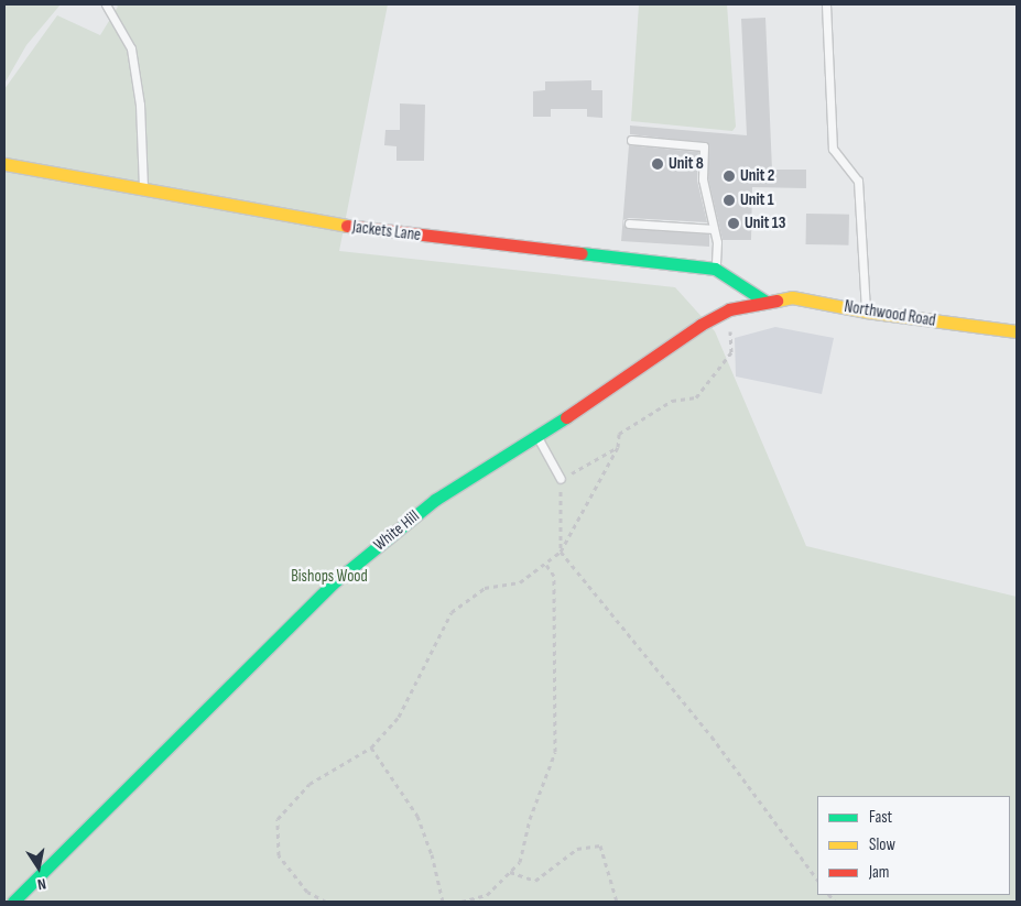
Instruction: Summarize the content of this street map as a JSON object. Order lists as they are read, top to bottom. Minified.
{"streets":{"street":["Jackets Lane","Northwood Road","White Hill"]},"crossings":[["Jackets Lane","Northwood Road"],["Jackets Lane","White Hill"],["Northwood Road","White Hill"]],"parks":["Bishops Wood"],"places":["Unit 8","Unit 2","Unit 1","Unit 13"],"legend":["Fast","Slow","Jam"],"north":"bottom"}
